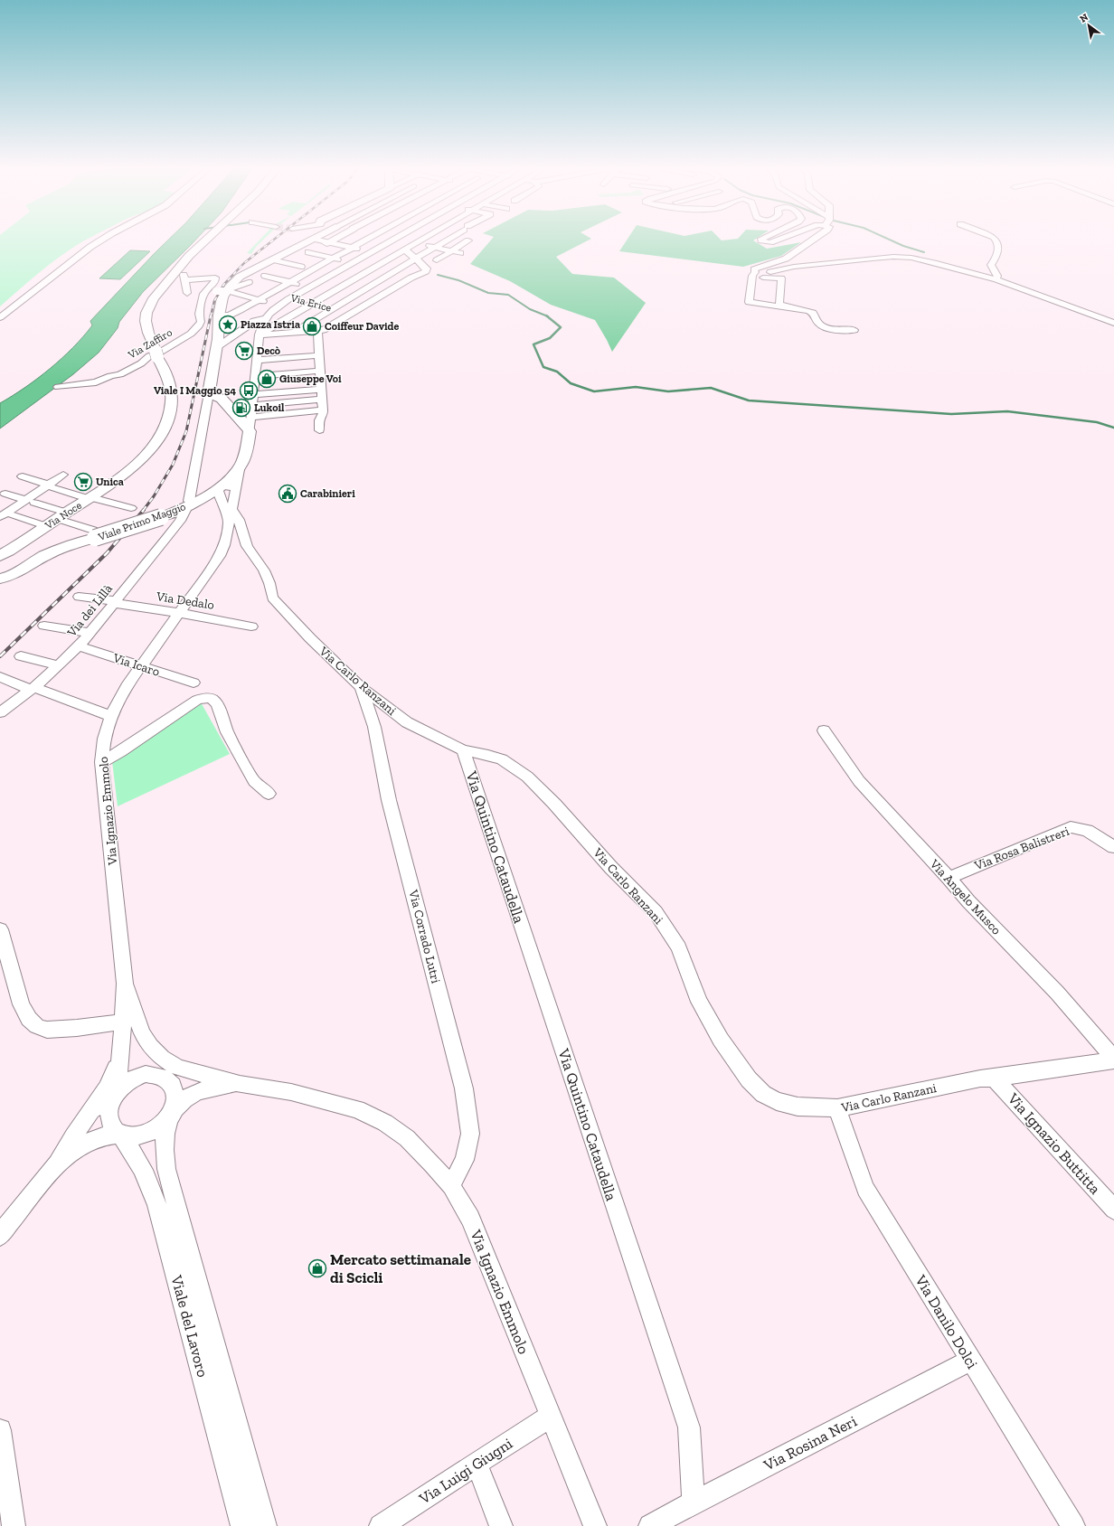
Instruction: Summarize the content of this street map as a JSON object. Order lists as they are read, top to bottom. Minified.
{"streets":{"main road":["Via Noce","Viale Primo Maggio","Via dei Lillà"],"street":["Via Erice","Via Zaffiro","Via Dedalo","Via Icaro","Via Carlo Ranzani","Via Ignazio Emmolo","Via Quintino Cataudella","Via Rosa Balistreri","Via Angelo Musco","Via Corrado Lutri","Via Ignazio Buttitta","Via Danilo Dolci","Viale del Lavoro","Via Rosina Neri","Via Luigi Giugni"]},"crossings":[["Via Erice","Via Zaffiro"],["Viale Primo Maggio","Via dei Lillà"],["Viale Primo Maggio","Via Ignazio Emmolo"],["Via Dedalo","Via dei Lillà"],["Via Dedalo","Via Ignazio Emmolo"],["Via dei Lillà","Via Icaro"],["Via Icaro","Via Ignazio Emmolo"],["Via Carlo Ranzani","Via Ignazio Emmolo"],["Via Carlo Ranzani","Via Quintino Cataudella"],["Via Carlo Ranzani","Via Angelo Musco"],["Via Carlo Ranzani","Via Corrado Lutri"],["Via Carlo Ranzani","Via Ignazio Buttitta"],["Via Carlo Ranzani","Via Danilo Dolci"],["Via Ignazio Emmolo","Via Corrado Lutri"],["Via Ignazio Emmolo","Via Luigi Giugni"],["Via Quintino Cataudella","Via Rosina Neri"],["Via Rosa Balistreri","Via Angelo Musco"],["Via Danilo Dolci","Via Rosina Neri"]],"places":{"place":["Piazza Istria"],"shop":["Coiffeur Davide","Giuseppe Voi","Mercato settimanale di Scicli"],"supermarket":["Decò","Unica"],"bus stop":["Viale I Maggio 54"],"fuel station":["Lukoil"],"public building":["Carabinieri"]},"north":"top left"}
